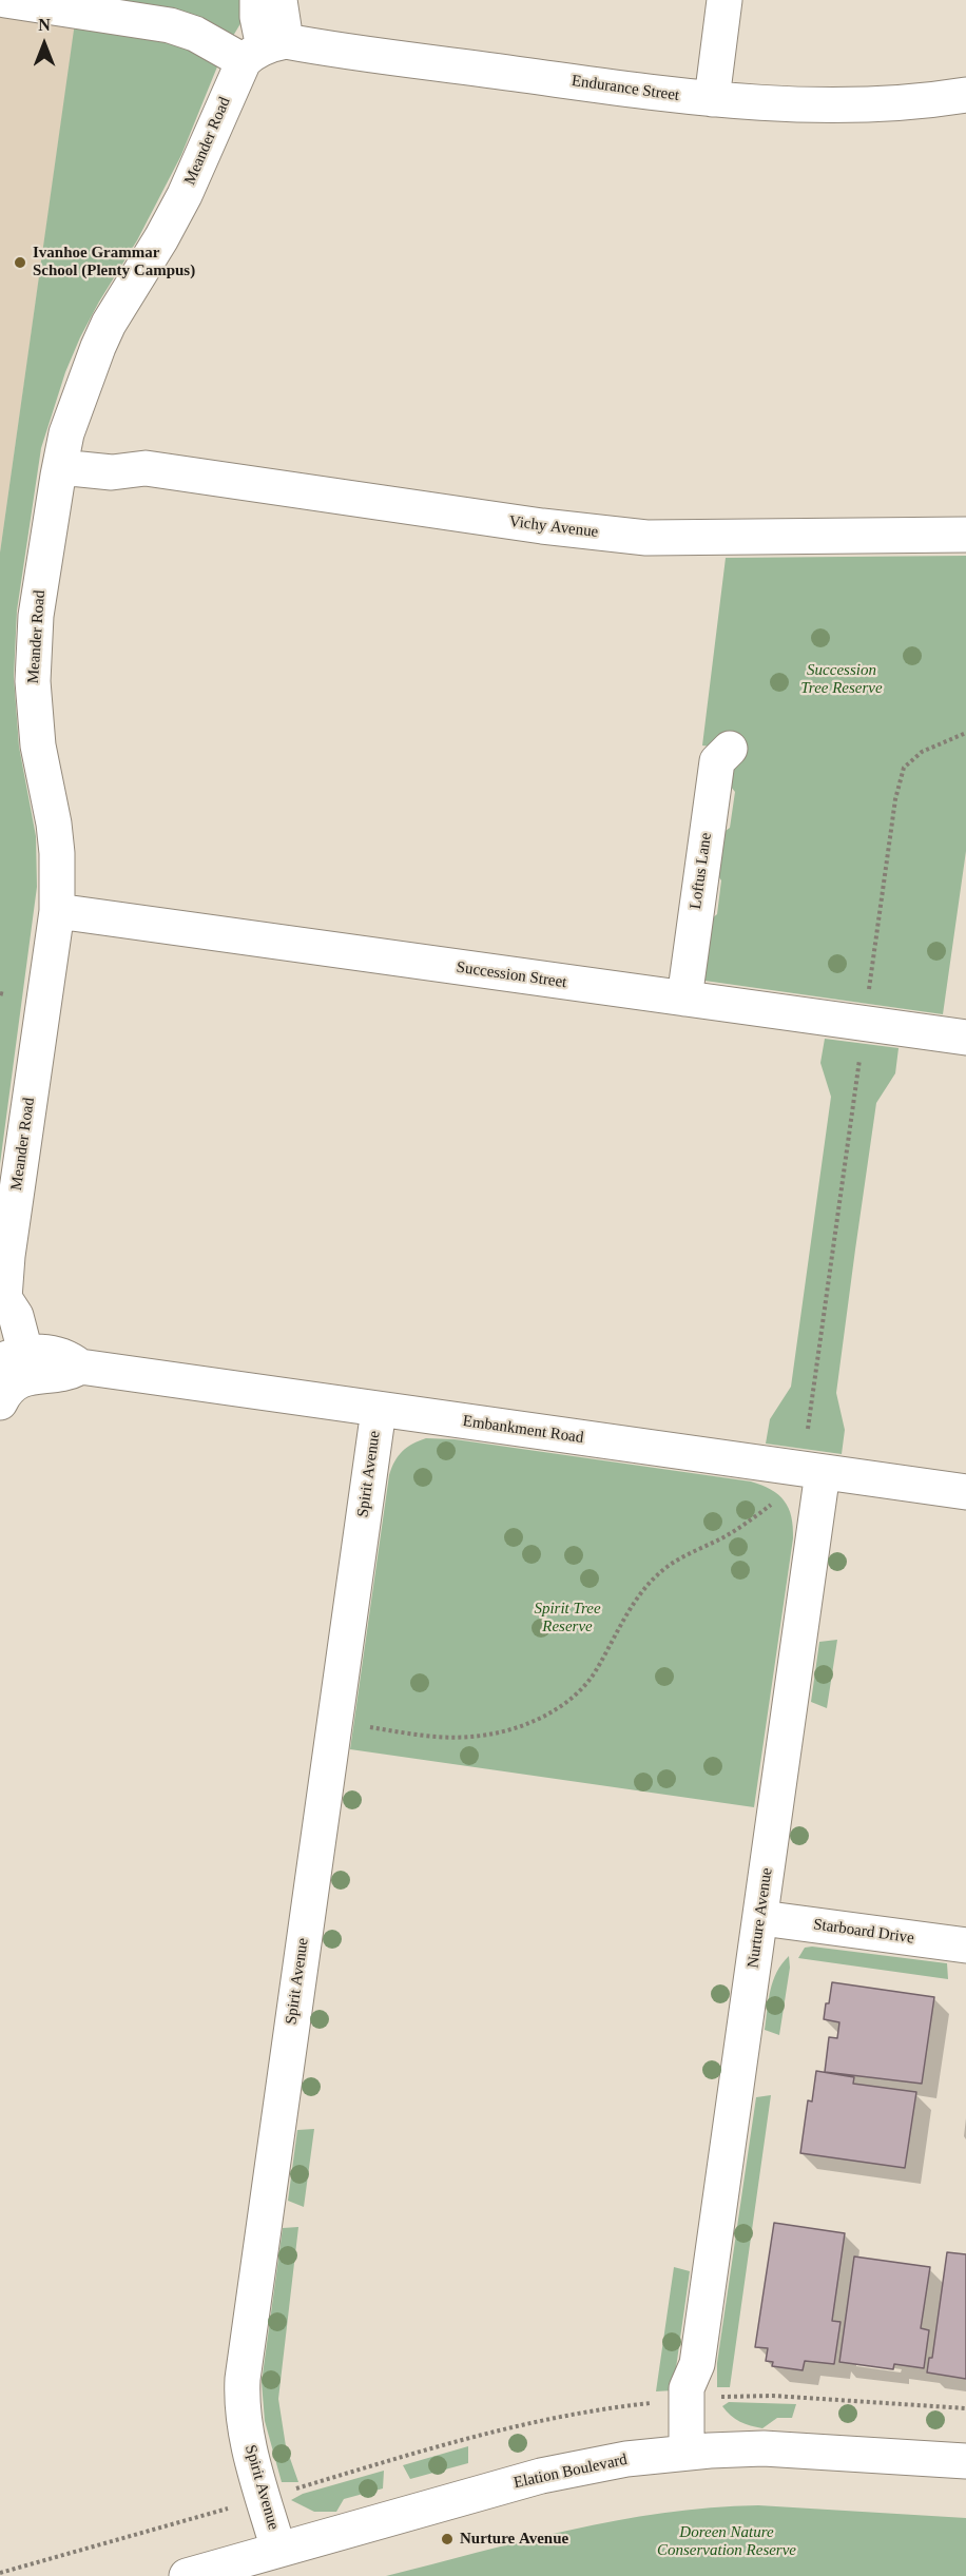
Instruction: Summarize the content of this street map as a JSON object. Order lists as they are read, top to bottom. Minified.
{"streets":{"street":["Endurance Street","Meander Road","Vichy Avenue","Loftus Lane","Succession Street","Embankment Road","Spirit Avenue","Nurture Avenue","Starboard Drive","Elation Boulevard"]},"crossings":[["Endurance Street","Meander Road"],["Meander Road","Vichy Avenue"],["Meander Road","Succession Street"],["Meander Road","Embankment Road"],["Loftus Lane","Succession Street"],["Embankment Road","Spirit Avenue"],["Embankment Road","Nurture Avenue"],["Spirit Avenue","Elation Boulevard"],["Nurture Avenue","Starboard Drive"],["Nurture Avenue","Elation Boulevard"]],"parks":["Succession Tree Reserve","Spirit Tree Reserve","Doreen Nature Conservation Reserve"],"places":["Ivanhoe Grammar School (Plenty Campus)","Nurture Avenue"],"north":"top"}
